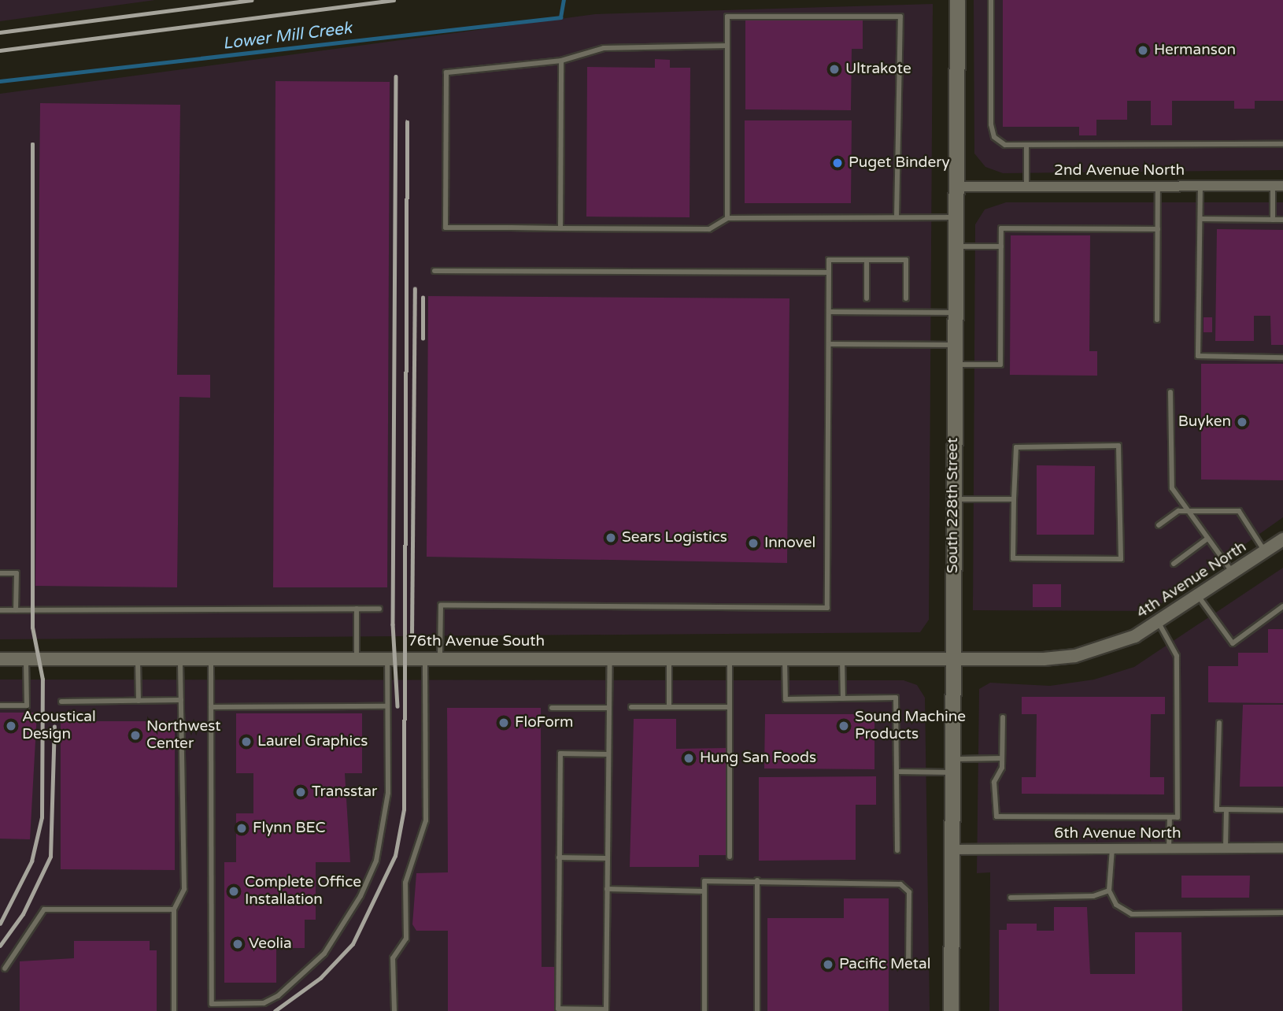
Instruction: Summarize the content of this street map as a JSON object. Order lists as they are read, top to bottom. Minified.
{"streets":{"main road":["South 228th Street"],"street":["2nd Avenue North","4th Avenue North","76th Avenue South","6th Avenue North"]},"crossings":[["2nd Avenue North","South 228th Street"],["South 228th Street","4th Avenue North"],["South 228th Street","76th Avenue South"],["South 228th Street","6th Avenue North"],["4th Avenue North","76th Avenue South"]],"water":["Lower Mill Creek"],"places":["Hermanson","Ultrakote","Puget Bindery","Buyken","Sears Logistics","Innovel","FloForm","Acoustical Design","Sound Machine Products","Northwest Center","Laurel Graphics","Hung San Foods","Transstar","Flynn BEC","Complete Office Installation","Veolia","Pacific Metal"]}
